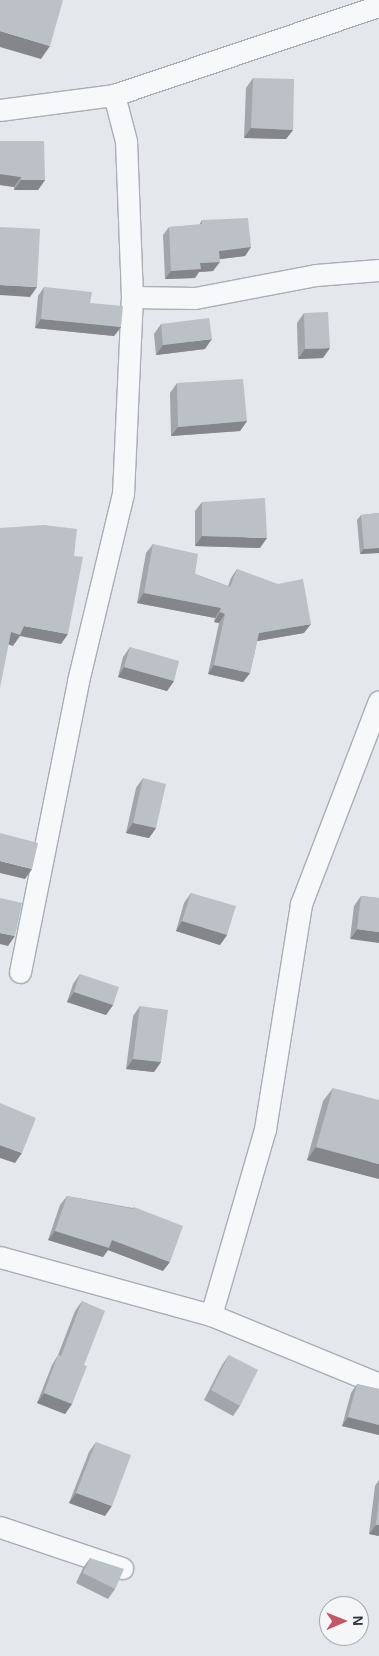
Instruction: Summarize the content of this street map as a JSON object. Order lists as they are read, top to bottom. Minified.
{"north":"right"}
